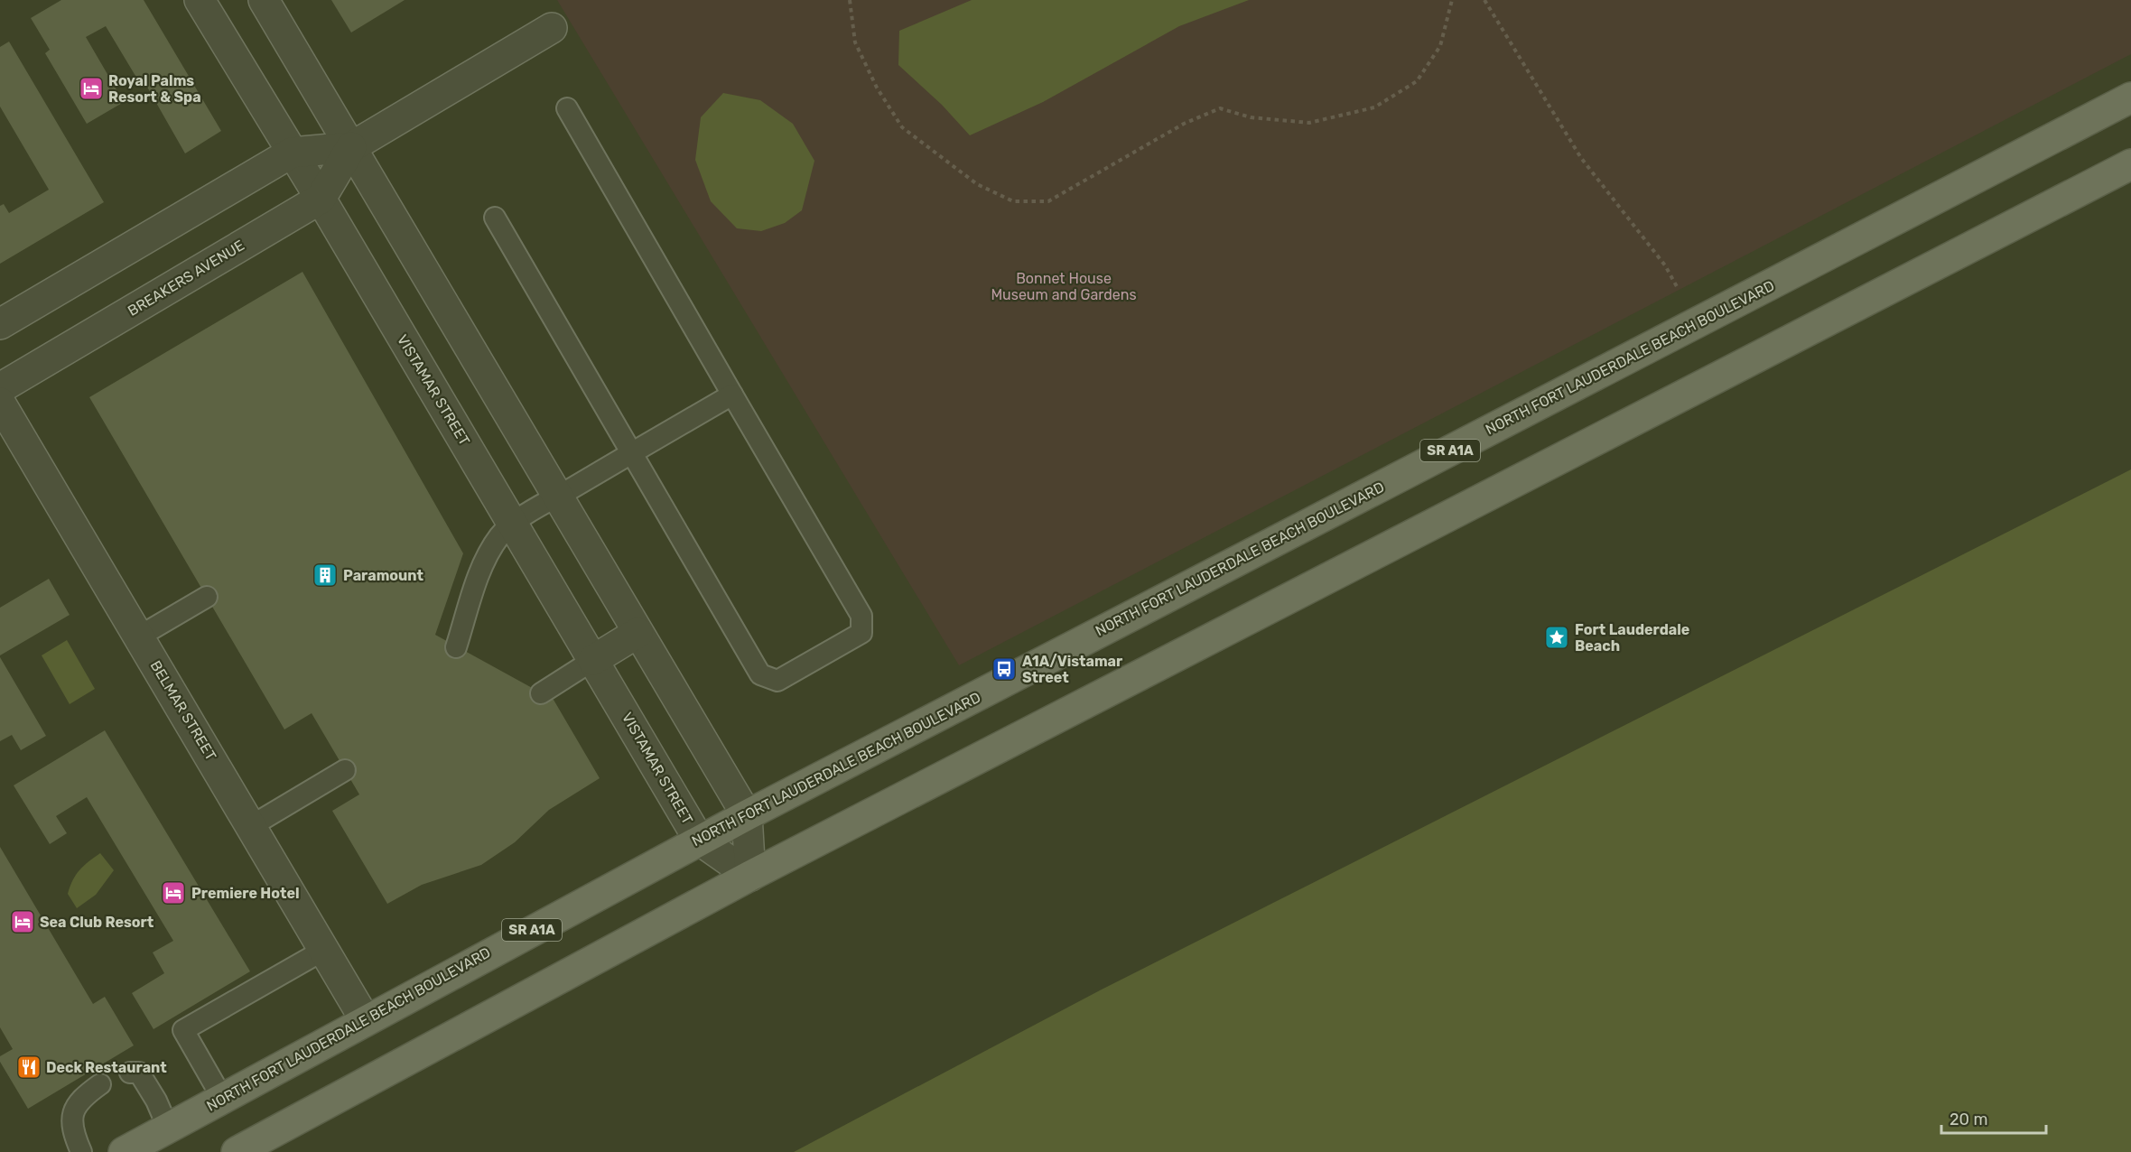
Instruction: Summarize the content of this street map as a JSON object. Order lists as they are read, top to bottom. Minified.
{"streets":{"main road":["NORTH FORT LAUDERDALE BEACH BOULEVARD","SR A1A"],"street":["BREAKERS AVENUE","VISTAMAR STREET","BELMAR STREET"]},"crossings":[["BREAKERS AVENUE","VISTAMAR STREET"],["NORTH FORT LAUDERDALE BEACH BOULEVARD","VISTAMAR STREET"],["NORTH FORT LAUDERDALE BEACH BOULEVARD","BELMAR STREET"]],"parks":["Bonnet House Museum and Gardens"],"places":{"hotel":["Royal Palms Resort & Spa","Premiere Hotel","Sea Club Resort"],"building":["Paramount"],"place":["Fort Lauderdale Beach"],"bus stop":["A1A/Vistamar Street"],"restaurant":["Deck Restaurant"]},"scale_bar":"20 m"}
